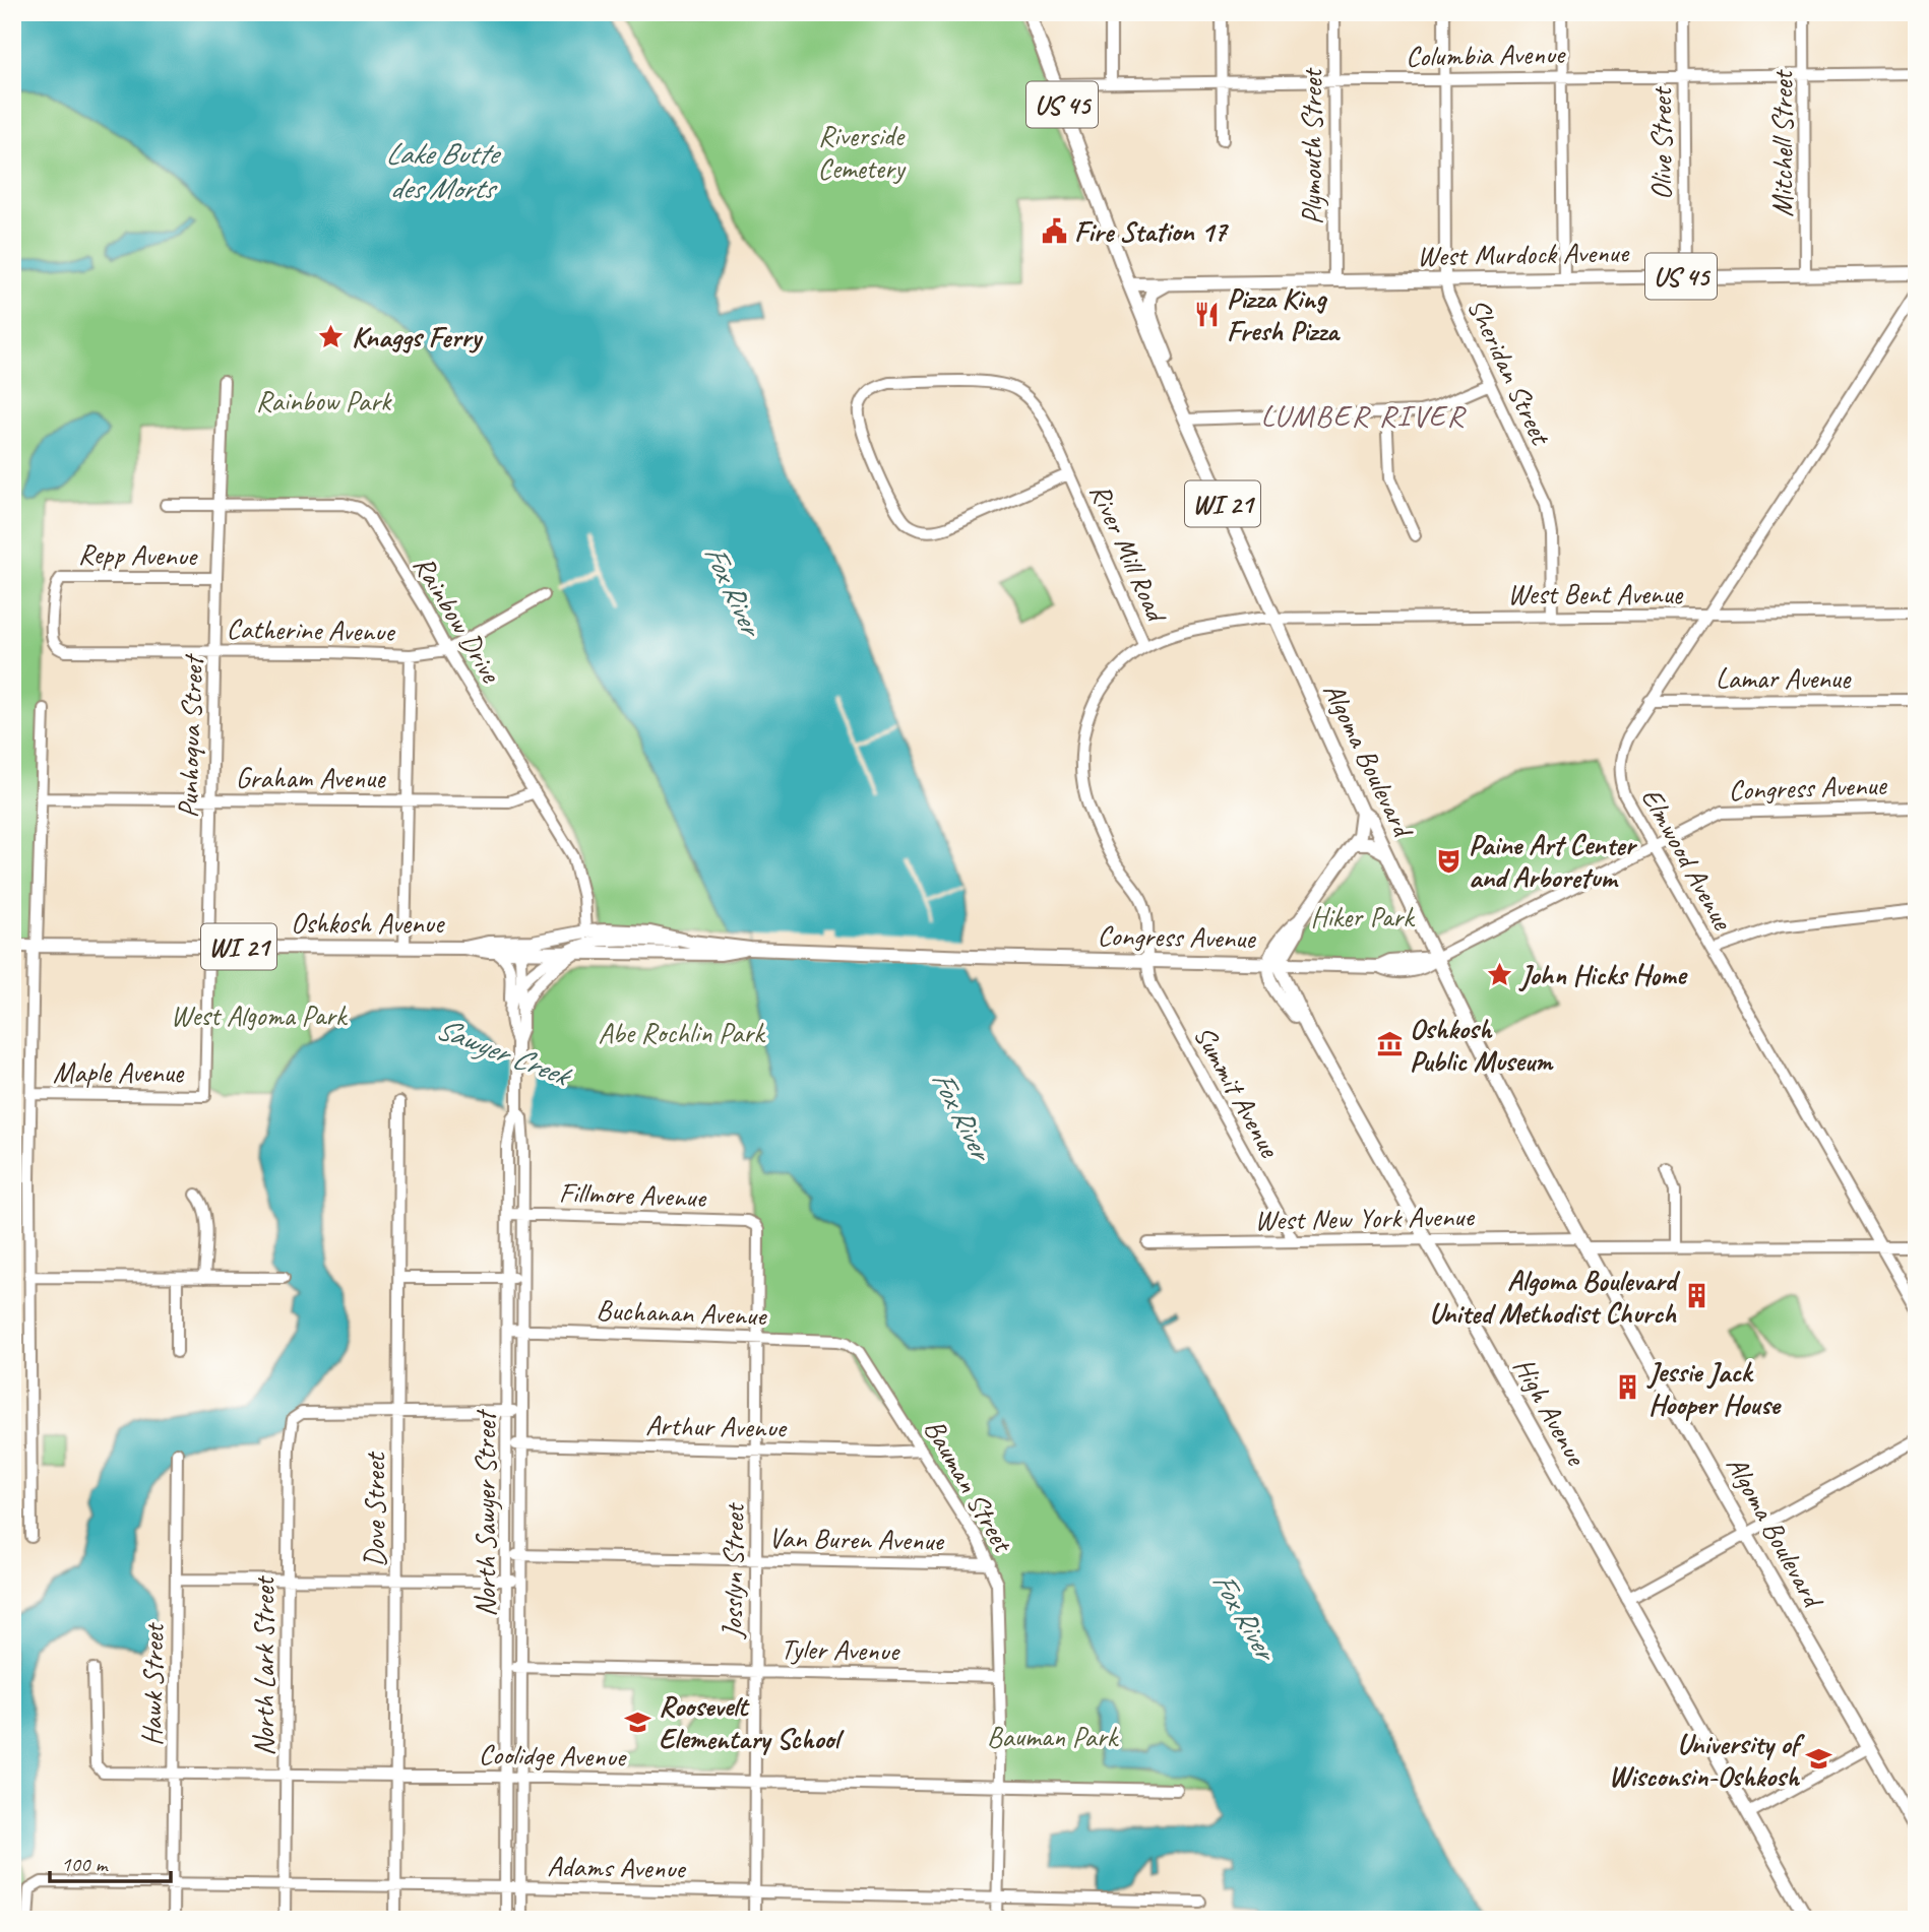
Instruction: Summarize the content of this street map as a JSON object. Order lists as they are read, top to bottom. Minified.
{"streets":{"main road":["US 45","West Murdock Avenue","WI 21","Algoma Boulevard","Congress Avenue","Oshkosh Avenue","High Avenue"],"street":["Columbia Avenue","Olive Street","Mitchell Street","Plymouth Street","Sheridan Street","River Mill Road","Repp Avenue","West Bent Avenue","Rainbow Drive","Catherine Avenue","Lamar Avenue","Punhoqua Street","Graham Avenue","Elmwood Avenue","Maple Avenue","Summit Avenue","Fillmore Avenue","West New York Avenue","Buchanan Avenue","Arthur Avenue","Bauman Street","Dove Street","North Sawyer Street","Van Buren Avenue","Josslyn Street","Tyler Avenue","North Lark Street","Hawk Street","Coolidge Avenue","Adams Avenue"]},"crossings":[["Columbia Avenue","Olive Street"],["Columbia Avenue","Mitchell Street"],["Columbia Avenue","Plymouth Street"],["Columbia Avenue","Sheridan Street"],["Columbia Avenue","Algoma Boulevard"],["Olive Street","West Murdock Avenue"],["Mitchell Street","West Murdock Avenue"],["Plymouth Street","West Murdock Avenue"],["West Murdock Avenue","Sheridan Street"],["West Murdock Avenue","Algoma Boulevard"],["Sheridan Street","West Bent Avenue"],["River Mill Road","West Bent Avenue"],["River Mill Road","Summit Avenue"],["Repp Avenue","Catherine Avenue"],["Repp Avenue","Punhoqua Street"],["West Bent Avenue","Algoma Boulevard"],["West Bent Avenue","Elmwood Avenue"],["West Bent Avenue","Summit Avenue"],["Rainbow Drive","Catherine Avenue"],["Rainbow Drive","Punhoqua Street"],["Rainbow Drive","Graham Avenue"],["Rainbow Drive","Oshkosh Avenue"],["Catherine Avenue","Punhoqua Street"],["Lamar Avenue","Elmwood Avenue"],["Punhoqua Street","Graham Avenue"],["Punhoqua Street","Oshkosh Avenue"],["Punhoqua Street","Maple Avenue"],["Algoma Boulevard","Congress Avenue"],["Algoma Boulevard","West New York Avenue"],["Congress Avenue","Elmwood Avenue"],["Congress Avenue","Oshkosh Avenue"],["Congress Avenue","Summit Avenue"],["Congress Avenue","High Avenue"],["Elmwood Avenue","West New York Avenue"],["Oshkosh Avenue","North Sawyer Street"],["Summit Avenue","West New York Avenue"],["Fillmore Avenue","North Sawyer Street"],["Fillmore Avenue","Josslyn Street"],["West New York Avenue","High Avenue"],["Buchanan Avenue","Bauman Street"],["Buchanan Avenue","North Sawyer Street"],["Buchanan Avenue","Josslyn Street"],["Arthur Avenue","Bauman Street"],["Arthur Avenue","North Sawyer Street"],["Arthur Avenue","Josslyn Street"],["Bauman Street","Van Buren Avenue"],["Bauman Street","Tyler Avenue"],["Bauman Street","Coolidge Avenue"],["Bauman Street","Adams Avenue"],["Dove Street","North Lark Street"],["Dove Street","Coolidge Avenue"],["Dove Street","Adams Avenue"],["North Sawyer Street","Van Buren Avenue"],["North Sawyer Street","Tyler Avenue"],["North Sawyer Street","Coolidge Avenue"],["North Sawyer Street","Adams Avenue"],["Van Buren Avenue","Josslyn Street"],["Josslyn Street","Tyler Avenue"],["Josslyn Street","Coolidge Avenue"],["Josslyn Street","Adams Avenue"],["North Lark Street","Coolidge Avenue"],["North Lark Street","Adams Avenue"],["Hawk Street","Coolidge Avenue"],["Hawk Street","Adams Avenue"]],"districts":["LUMBER RIVER"],"water":["Lake Butte des Morts","Fox River","Sawyer Creek"],"parks":["Riverside Cemetery","Rainbow Park","Hiker Park","West Algoma Park","Abe Rochlin Park","Bauman Park"],"places":{"public building":["Fire Station 17"],"restaurant":["Pizza King Fresh Pizza"],"place":["Knaggs Ferry","John Hicks Home"],"theatre":["Paine Art Center and Arboretum"],"museum":["Oshkosh Public Museum"],"building":["Algoma Boulevard United Methodist Church","Jessie Jack Hooper House"],"school or university":["Roosevelt Elementary School","University of Wisconsin-Oshkosh"]},"scale_bar":"100 m"}
